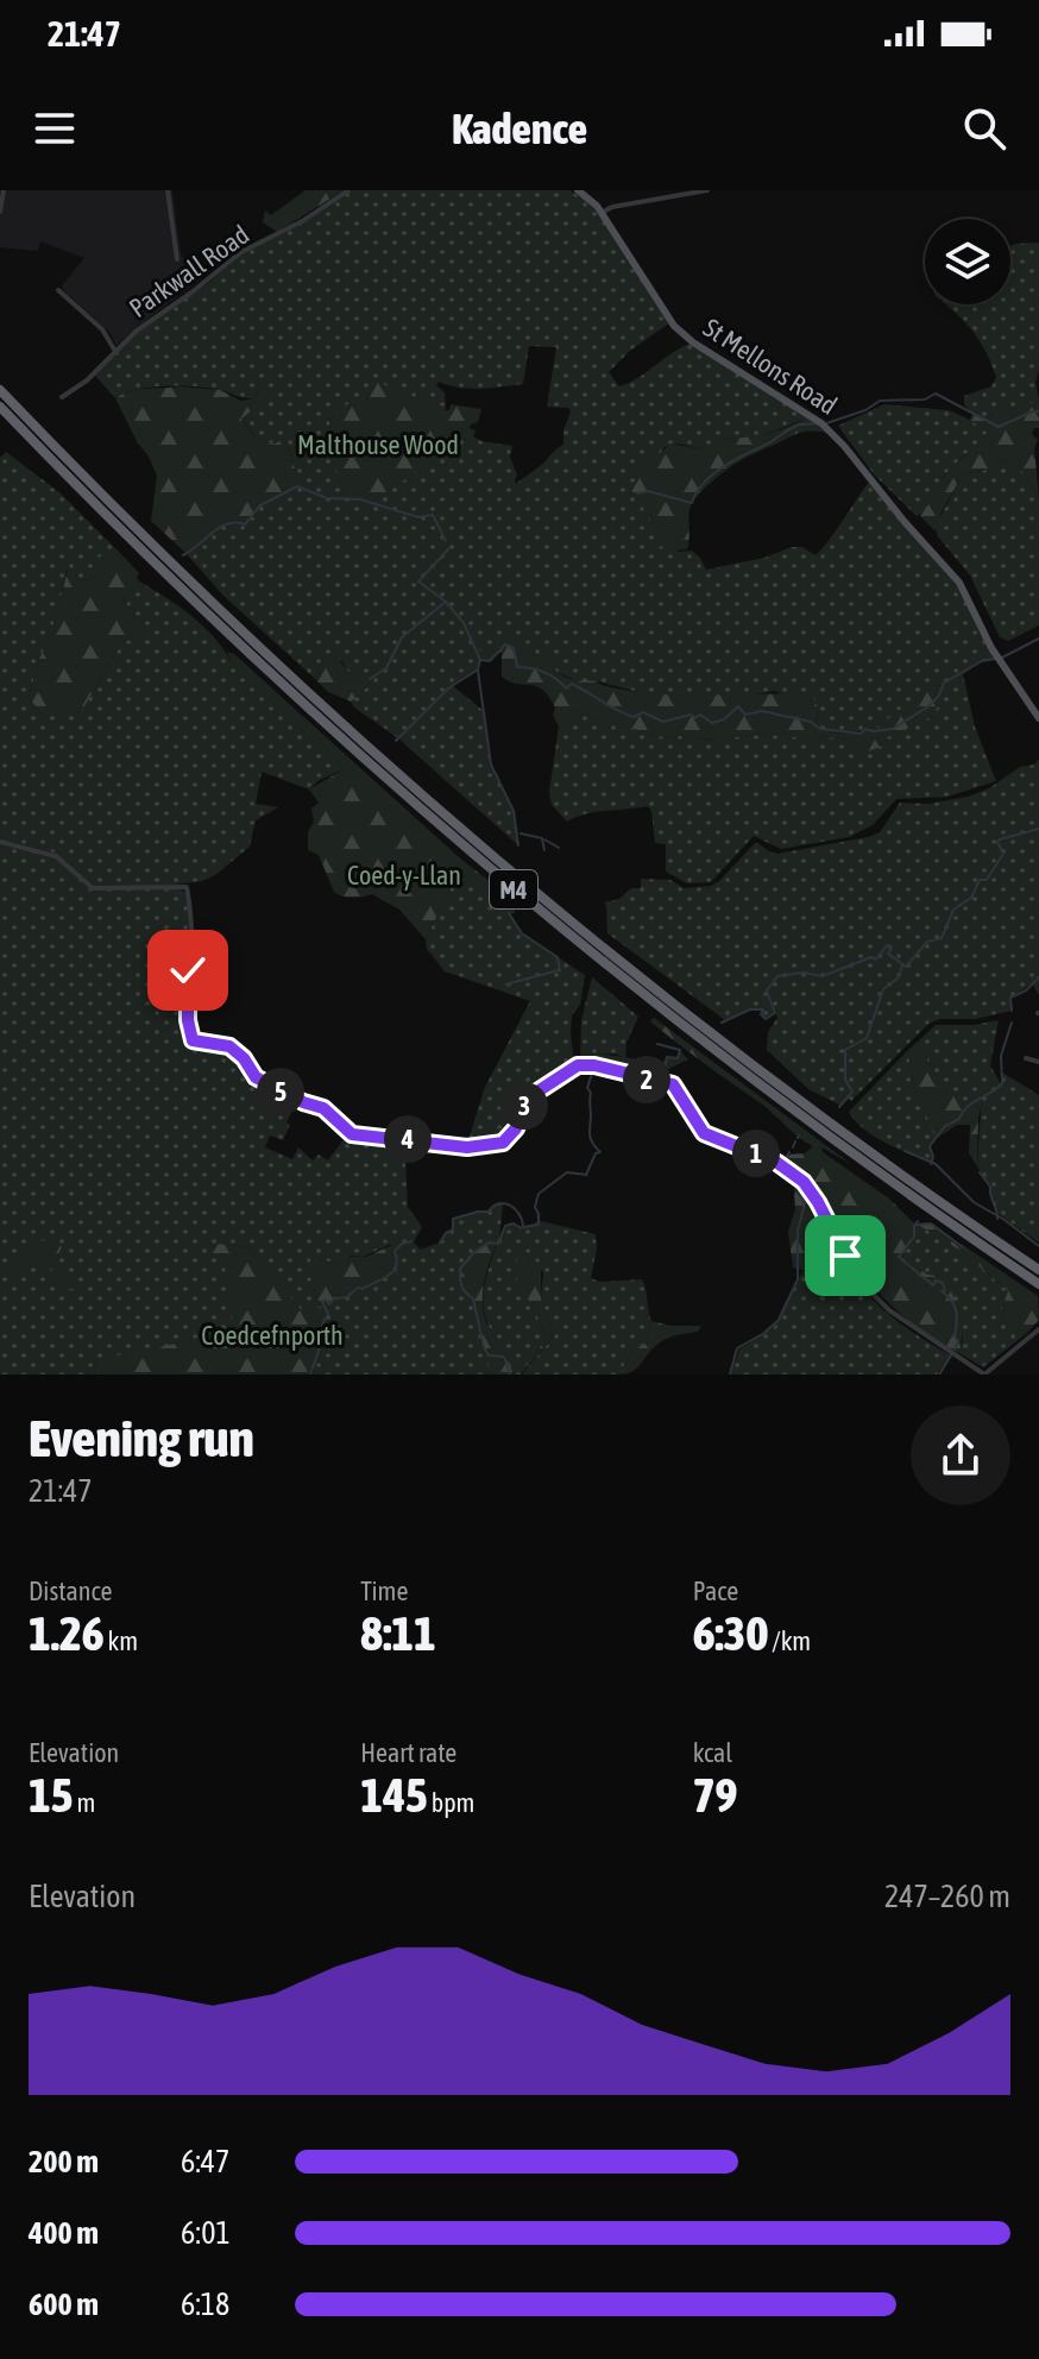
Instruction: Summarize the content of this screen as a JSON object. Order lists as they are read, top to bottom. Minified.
{"streets":{"highway":["M4"],"main road":["St Mellons Road"],"street":["Parkwall Road"]},"parks":["Malthouse Wood","Coed-y-Llan","Coedcefnporth"],"page":{"status":"21:47","header":"Kadence","pins":["2","5","3","4","1"],"heading":["Evening run","21:47"],"stats":[["Distance","1.26 km"],["Time","8:11"],["Pace","6:30 /km"],["Elevation","15 m"],["Heart rate","145 bpm"],["kcal","79"]],"chart":["Elevation","247–260 m"],"list":[{"name":"200 m","note":"6:47"},{"name":"400 m","note":"6:01"},{"name":"600 m","note":"6:18"}]}}
